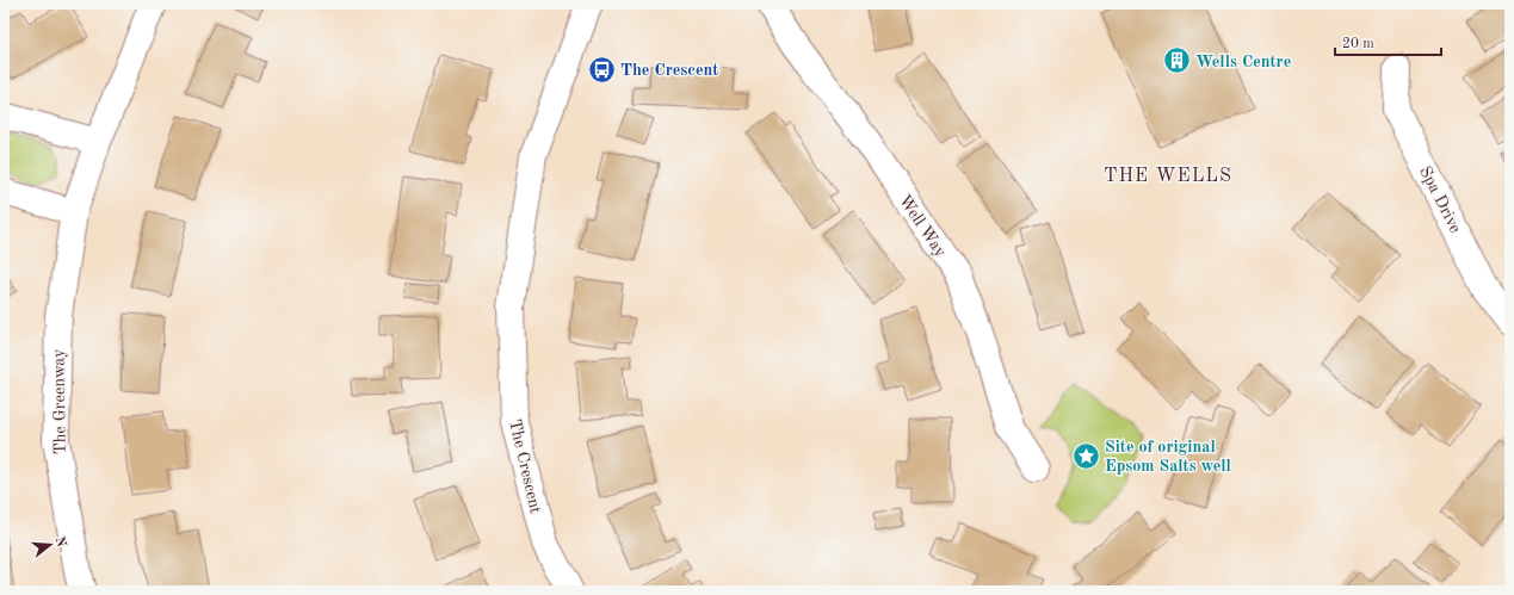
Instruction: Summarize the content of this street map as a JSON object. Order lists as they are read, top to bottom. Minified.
{"streets":{"street":["Spa Drive","Well Way","The Greenway","The Crescent"]},"districts":["THE WELLS"],"places":{"building":["Wells Centre"],"bus stop":["The Crescent"],"place":["Site of original Epsom Salts well"]},"scale_bar":"20 m","north":"right"}
